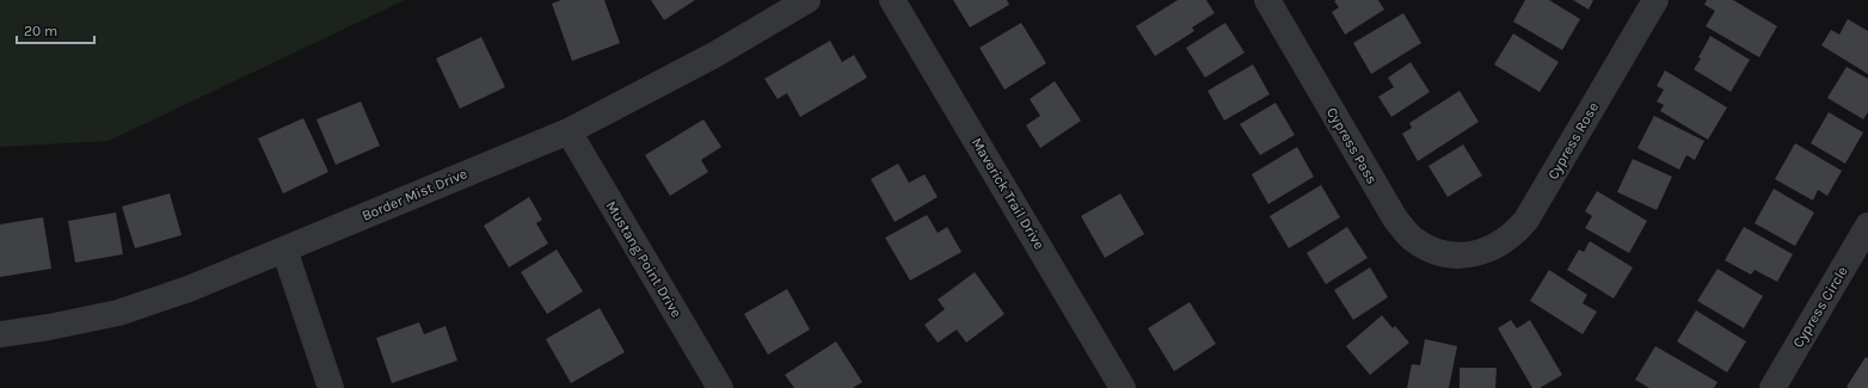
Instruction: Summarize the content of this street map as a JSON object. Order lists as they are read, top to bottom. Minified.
{"streets":{"street":["Cypress Rose","Cypress Pass","Maverick Trail Drive","Border Mist Drive","Mustang Point Drive","Cypress Circle"]},"crossings":[["Cypress Rose","Cypress Pass"],["Border Mist Drive","Mustang Point Drive"]],"scale_bar":"20 m"}
